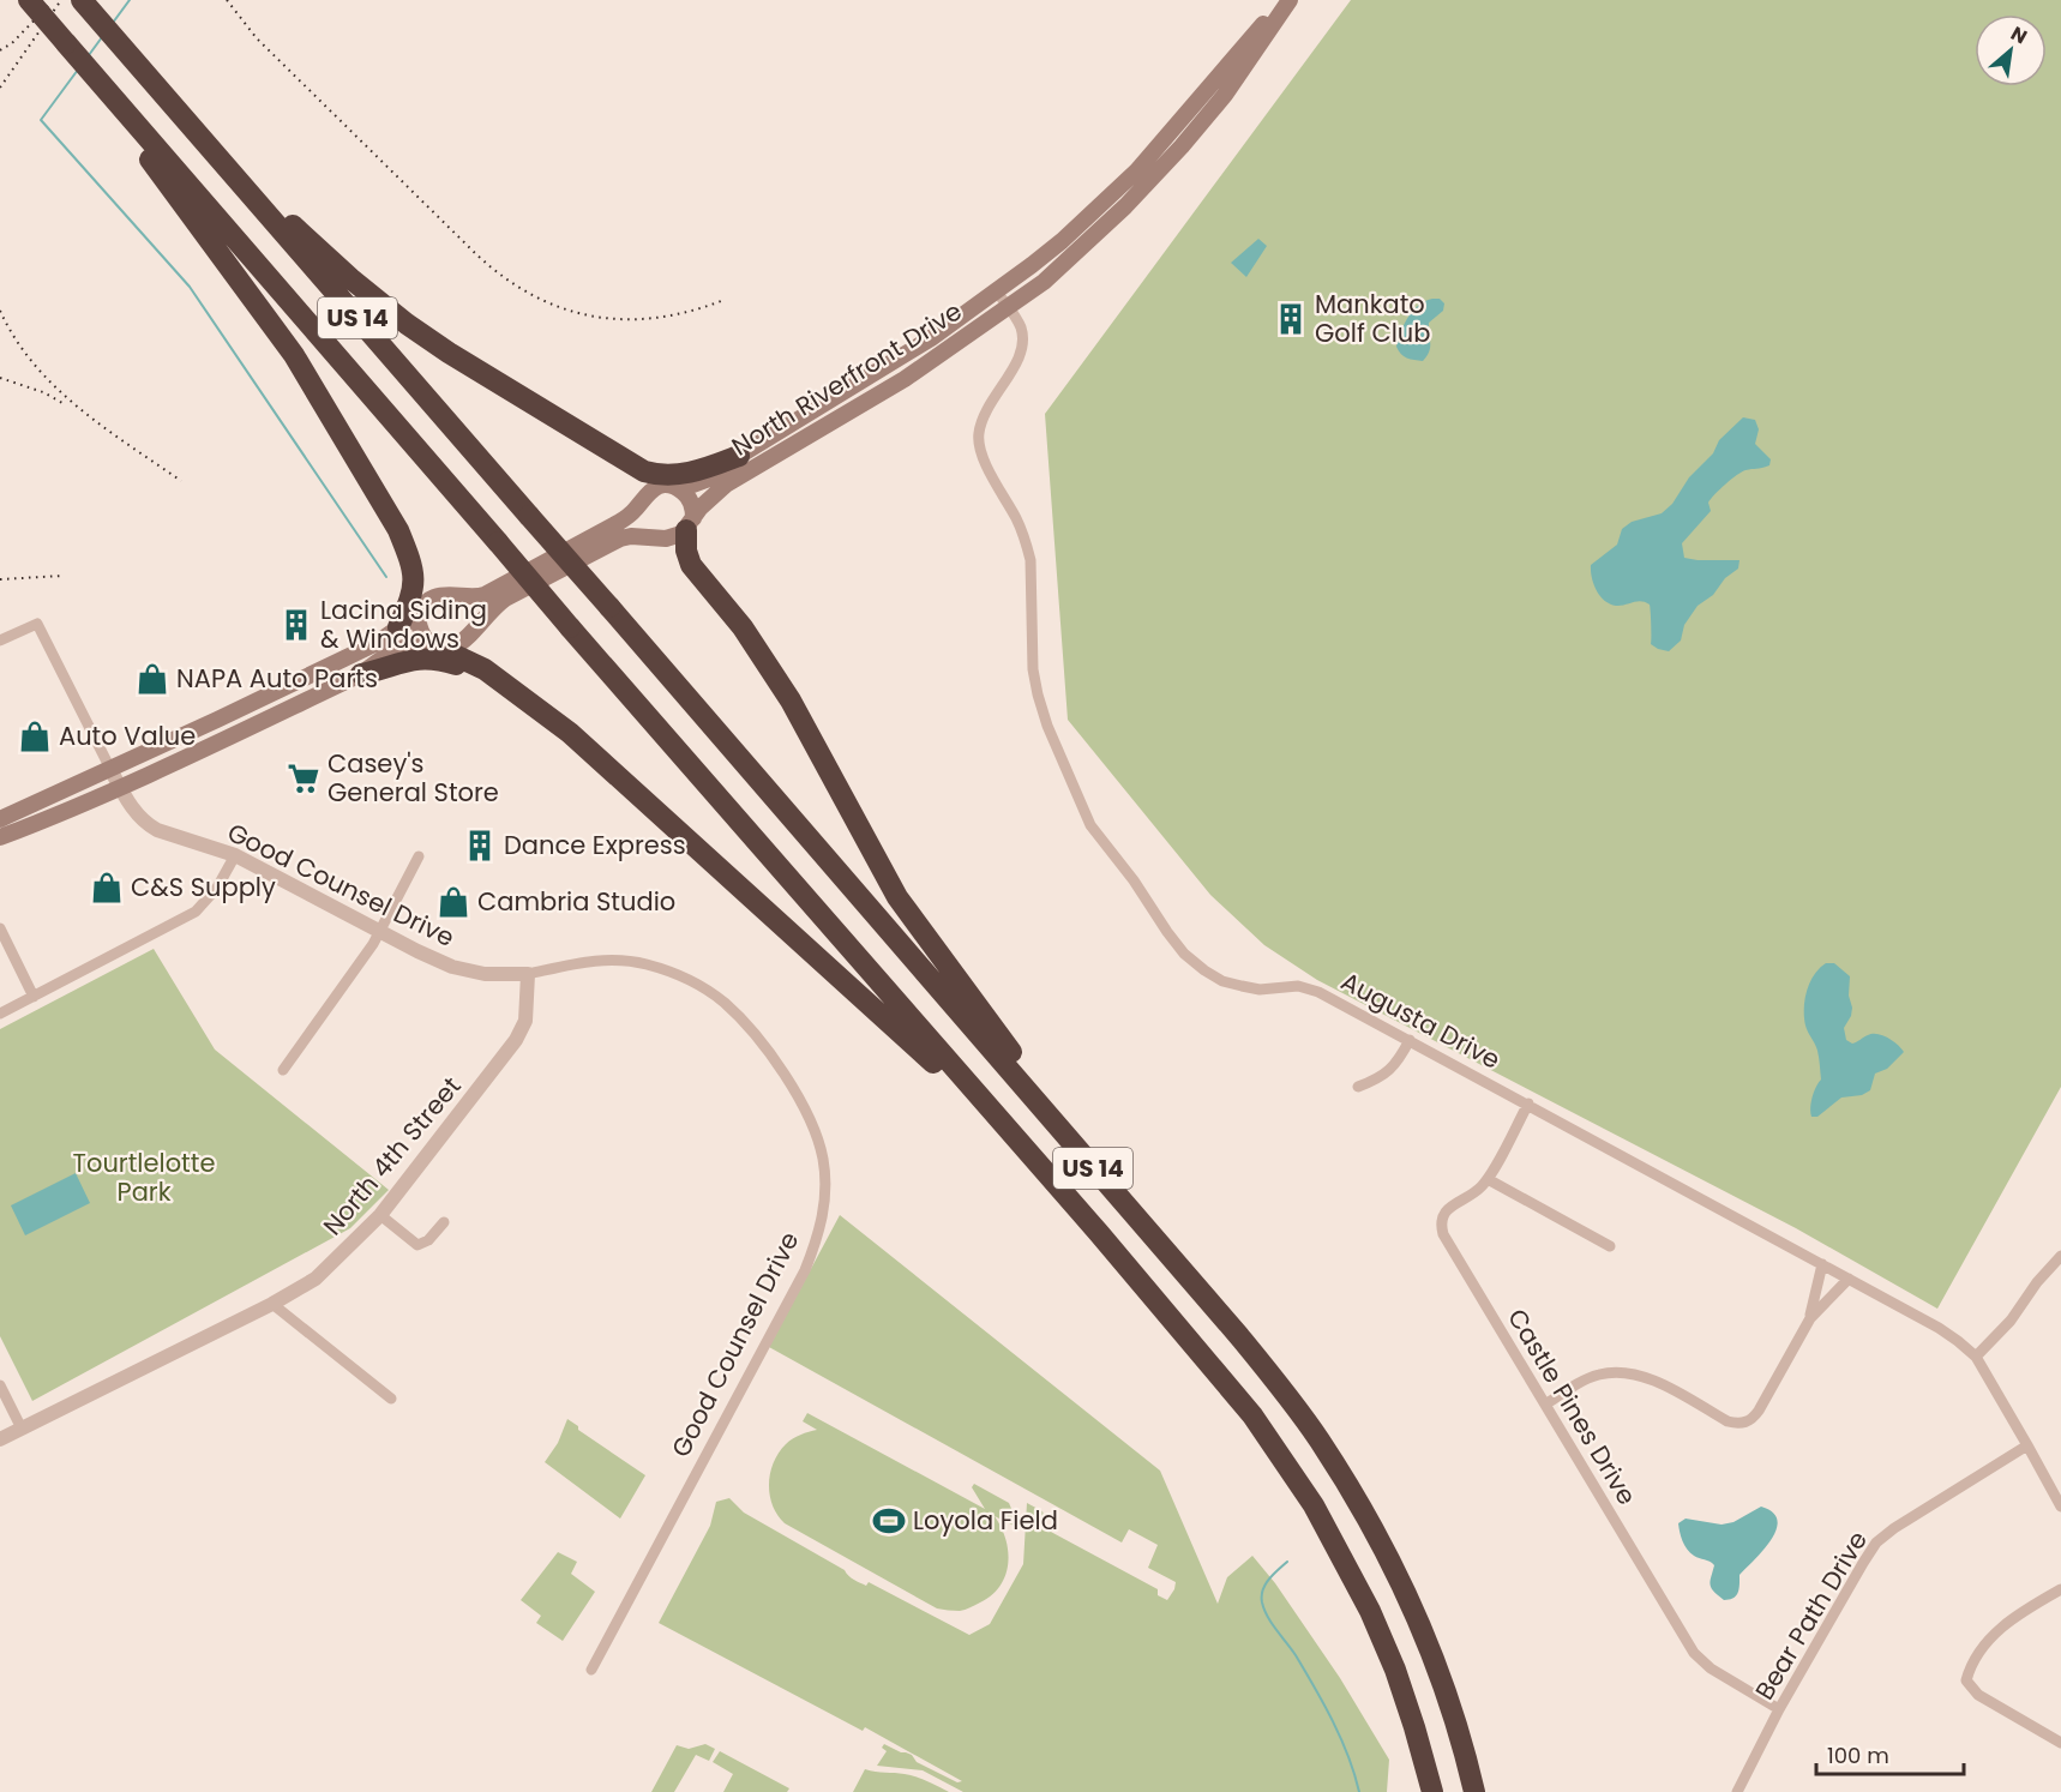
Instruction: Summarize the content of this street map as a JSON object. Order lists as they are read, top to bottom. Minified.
{"streets":{"highway":["US 14"],"main road":["North Riverfront Drive"],"street":["Good Counsel Drive","Augusta Drive","North 4th Street","Castle Pines Drive","Bear Path Drive"]},"crossings":[["North Riverfront Drive","Augusta Drive"],["Good Counsel Drive","North 4th Street"],["Augusta Drive","Castle Pines Drive"],["Augusta Drive","Bear Path Drive"],["Castle Pines Drive","Bear Path Drive"]],"parks":["Tourtlelotte Park"],"places":{"building":["Mankato Golf Club","Lacina Siding & Windows","Dance Express"],"shop":["NAPA Auto Parts","Auto Value","C&S Supply","Cambria Studio"],"supermarket":["Casey's General Store"],"sports":["Loyola Field"]},"scale_bar":"100 m","north":"top right"}
